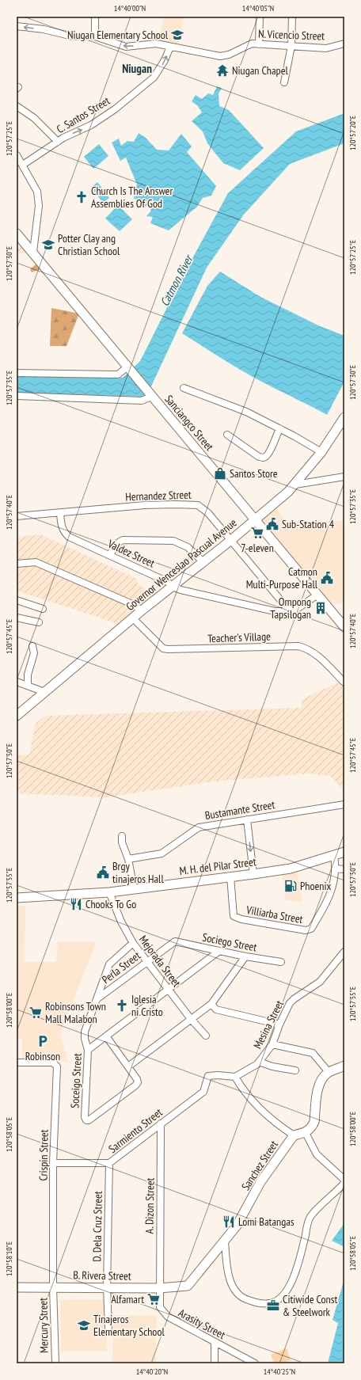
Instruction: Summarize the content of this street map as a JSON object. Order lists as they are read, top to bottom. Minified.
{"streets":{"main road":["Sanciangco Street","Governor Wenceslao Pascual Avenue","M. H. del Pilar Street","Sanchez Street","B. Rivera Street"],"street":["N. Vicencio Street","C. Santos Street","Hernandez Street","Valdez Street","Teacher's Village","Bustamante Street","Villiarba Street","Sociego Street","Mejorada Street","Perla Street","Mesina Street","Soceigo Street","Sarmiento Street","Crispin Street","A. Dizon Street","D. Dela Cruz Street","Arasity Street","Mercury Street"]},"crossings":[["N. Vicencio Street","C. Santos Street"],["Sanciangco Street","Valdez Street"],["Sanciangco Street","Governor Wenceslao Pascual Avenue"],["Hernandez Street","Valdez Street"],["Hernandez Street","Governor Wenceslao Pascual Avenue"],["Valdez Street","Governor Wenceslao Pascual Avenue"],["Governor Wenceslao Pascual Avenue","Teacher's Village"],["M. H. del Pilar Street","Villiarba Street"],["M. H. del Pilar Street","Mejorada Street"],["Sociego Street","Perla Street"],["Mejorada Street","Perla Street"],["Mejorada Street","Soceigo Street"],["Perla Street","Soceigo Street"],["Mesina Street","Sarmiento Street"],["Sarmiento Street","Crispin Street"],["Sarmiento Street","A. Dizon Street"],["Sarmiento Street","D. Dela Cruz Street"],["Crispin Street","B. Rivera Street"],["Crispin Street","Mercury Street"],["Sanchez Street","B. Rivera Street"],["A. Dizon Street","B. Rivera Street"],["A. Dizon Street","Arasity Street"],["D. Dela Cruz Street","B. Rivera Street"],["B. Rivera Street","Arasity Street"],["B. Rivera Street","Mercury Street"]],"one_way":["N. Vicencio Street","C. Santos Street"],"districts":["Niugan"],"water":["Catmon River"],"places":{"school or university":["Niugan Elementary School","Potter Clay ang Christian School","Tinajeros Elementary School"],"temple":["Niugan Chapel"],"church":["Church Is The Answer Assemblies Of God","Iglesia ni Cristo"],"shop":["Santos Store"],"public building":["Sub-Station 4","Catmon Multi-Purpose Hall","Brgy tinajeros Hall"],"supermarket":["7-eleven","Robinsons Town Mall Malabon","Alfamart"],"building":["Ompong Tapsilogan"],"fuel station":["Phoenix"],"restaurant":["Chooks To Go","Lomi Batangas"],"parking":["Robinson"],"office":["Citiwide Const & Steelwork"]},"coordinates":["14°40'00\"N","14°40'05\"N","120°57'20\"E","120°57'25\"E","120°57'30\"E","120°57'35\"E","120°57'40\"E","120°57'45\"E","120°57'50\"E","120°57'55\"E","120°58'00\"E","120°58'05\"E","120°58'10\"E","14°40'20\"N","14°40'25\"N"]}
